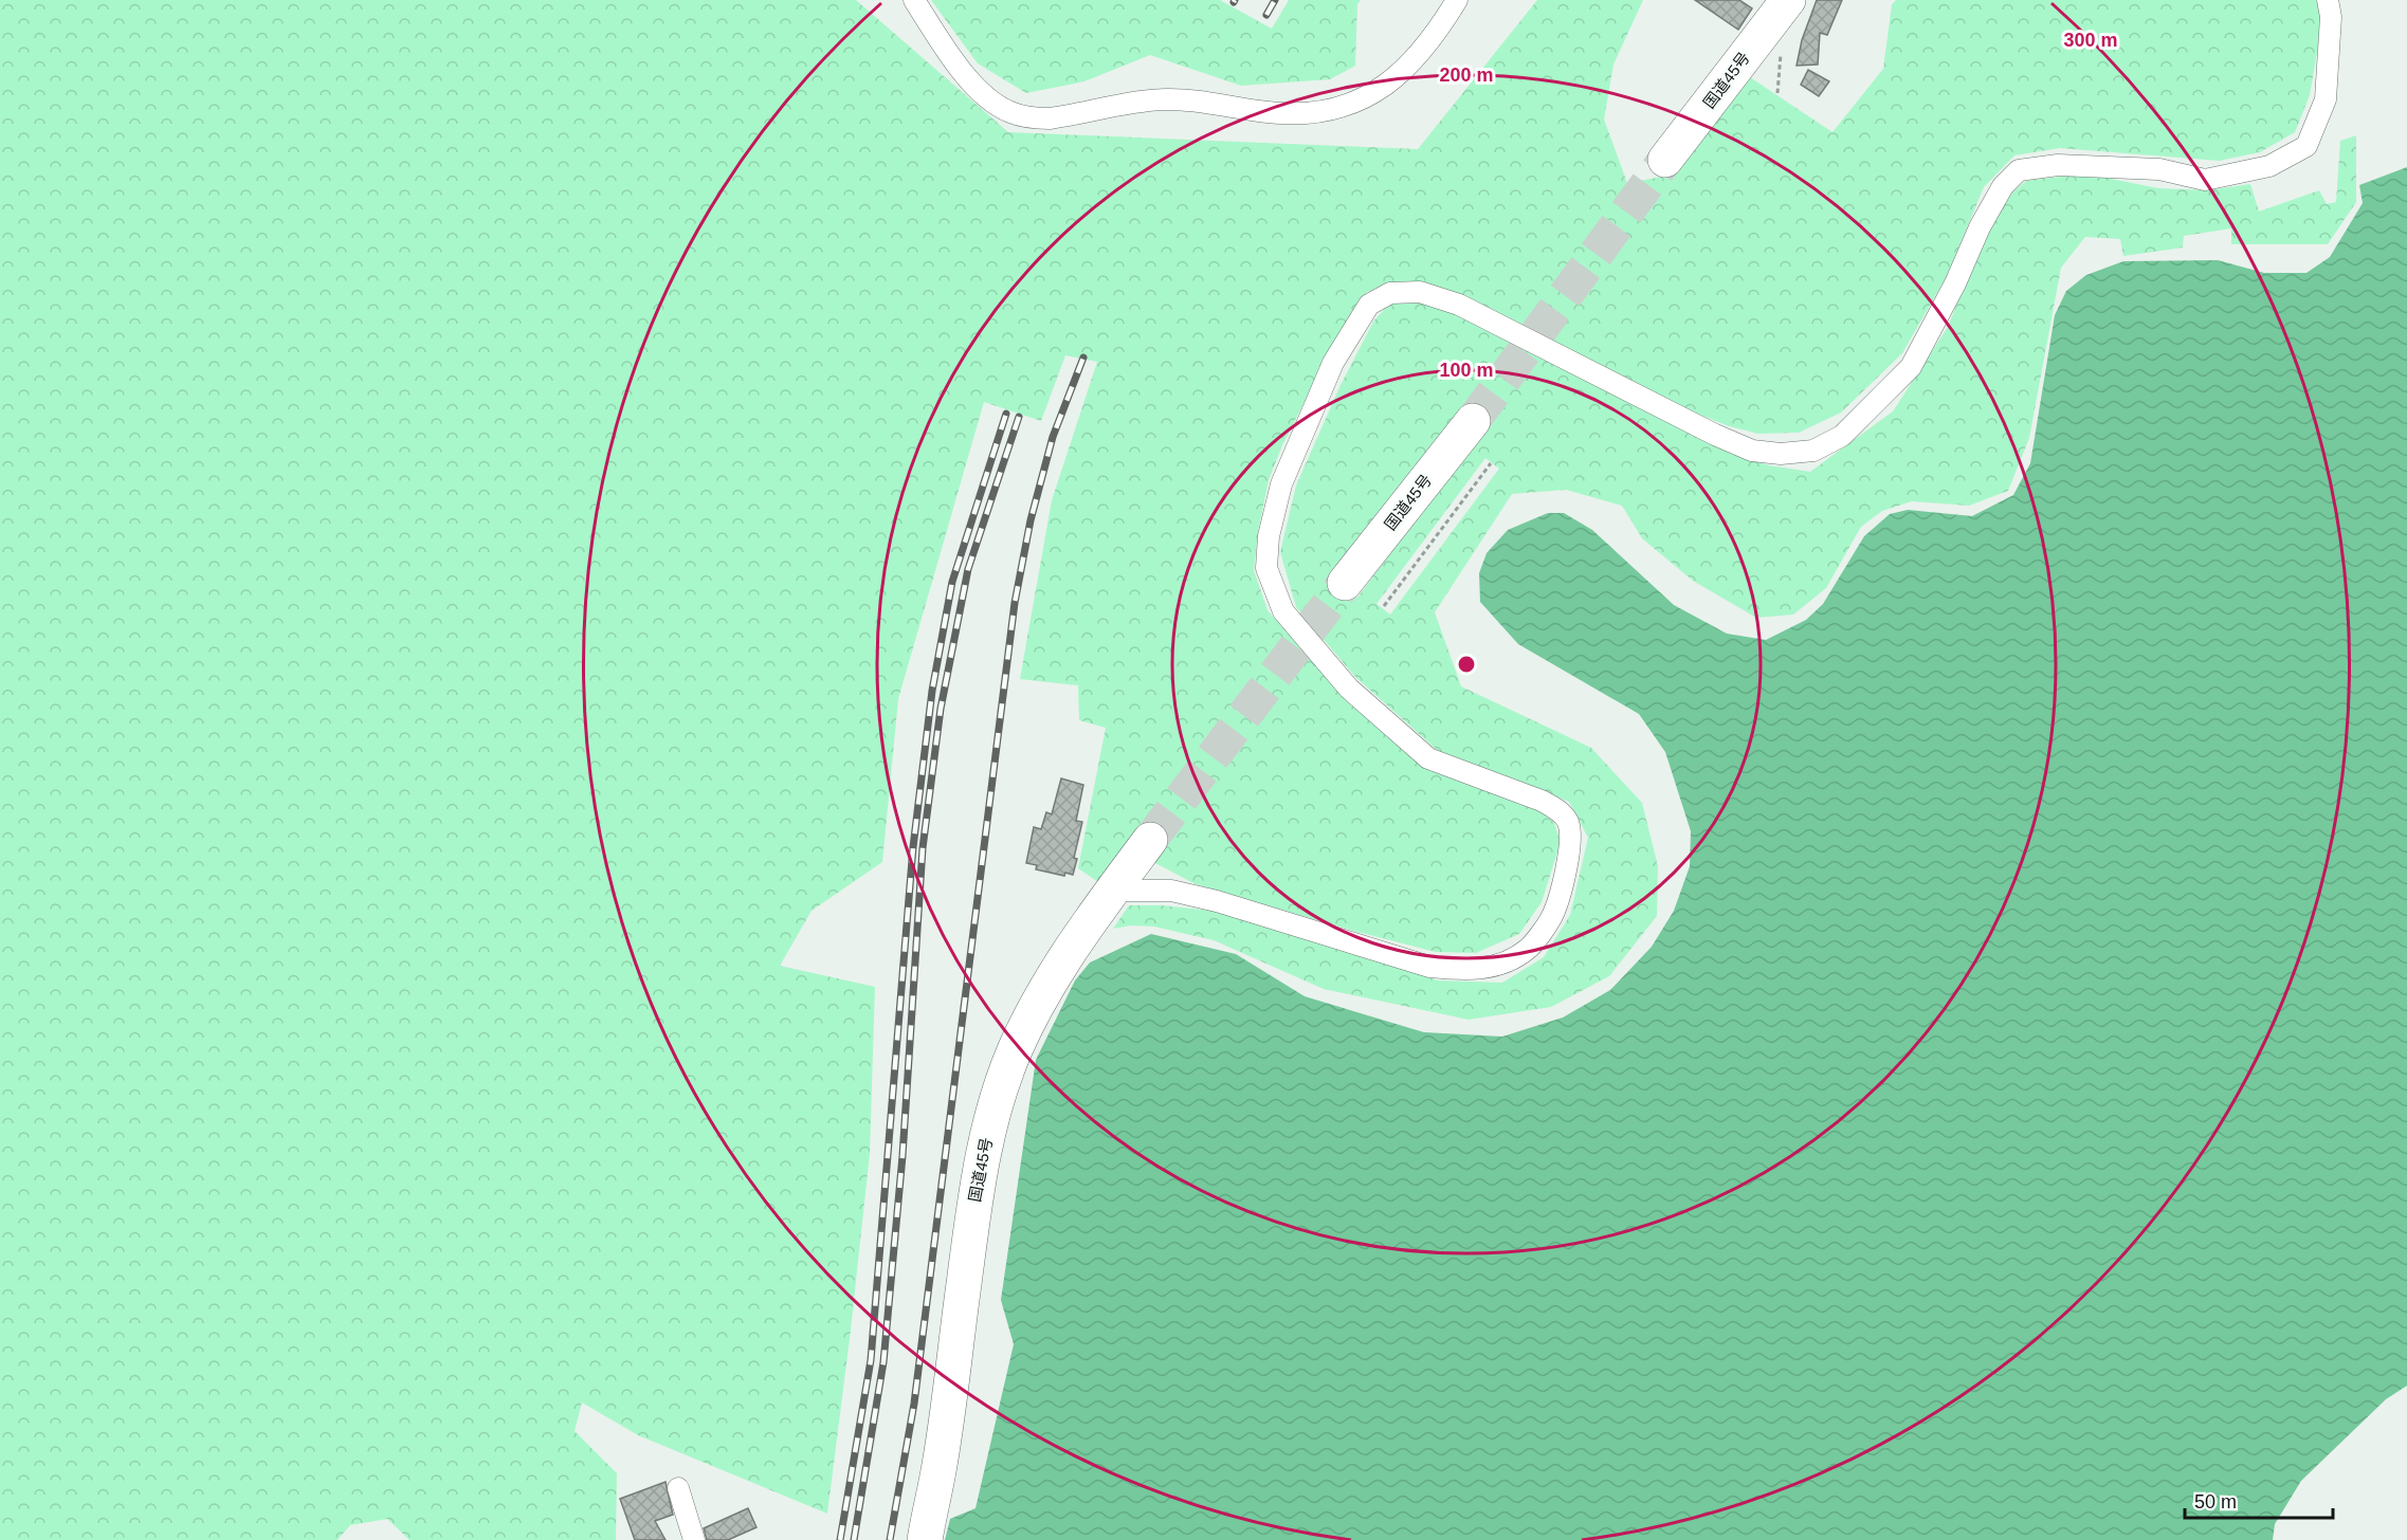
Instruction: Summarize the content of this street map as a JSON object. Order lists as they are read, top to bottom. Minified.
{"streets":{"highway":["国道45号"]},"scale_bar":"50 m","rings":["300 m","200 m","100 m"]}
